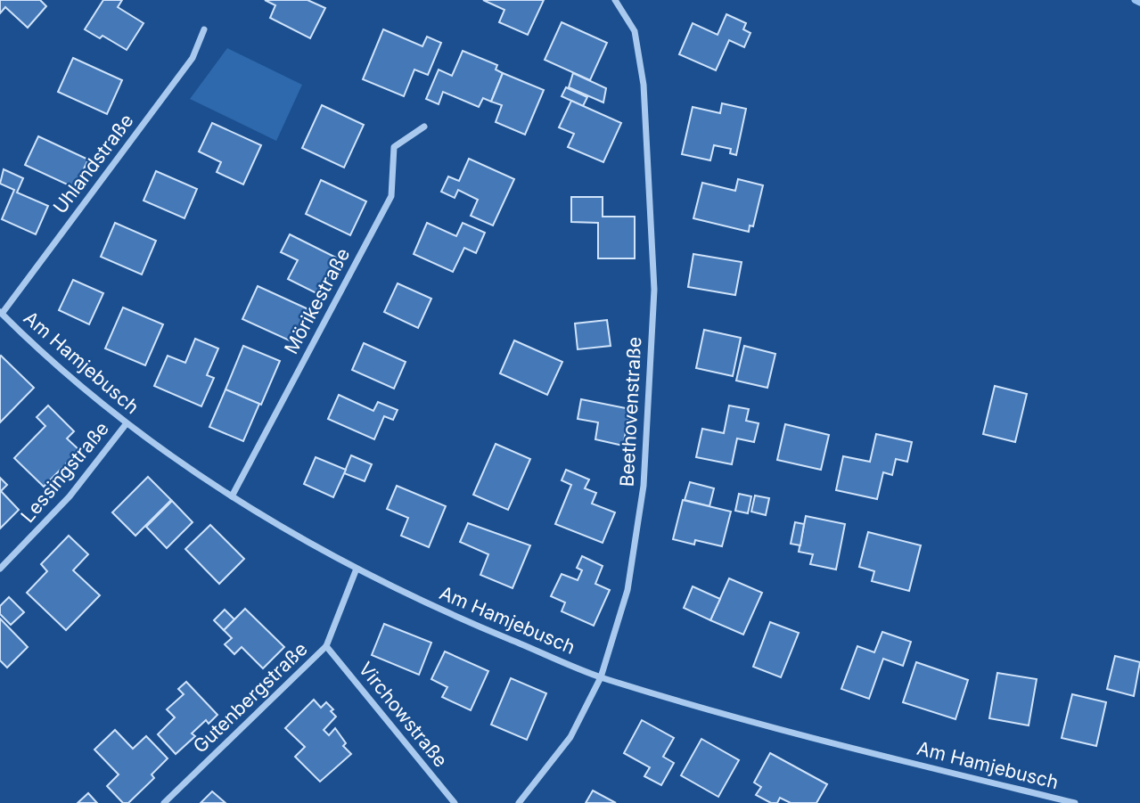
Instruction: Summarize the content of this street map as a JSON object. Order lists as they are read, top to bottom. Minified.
{"streets":{"street":["Uhlandstraße","Mörikestraße","Am Hamjebusch","Beethovenstraße","Lessingstraße","Gutenbergstraße","Virchowstraße"]},"crossings":[["Uhlandstraße","Am Hamjebusch"],["Mörikestraße","Am Hamjebusch"],["Am Hamjebusch","Beethovenstraße"],["Am Hamjebusch","Lessingstraße"],["Am Hamjebusch","Gutenbergstraße"],["Gutenbergstraße","Virchowstraße"]]}
